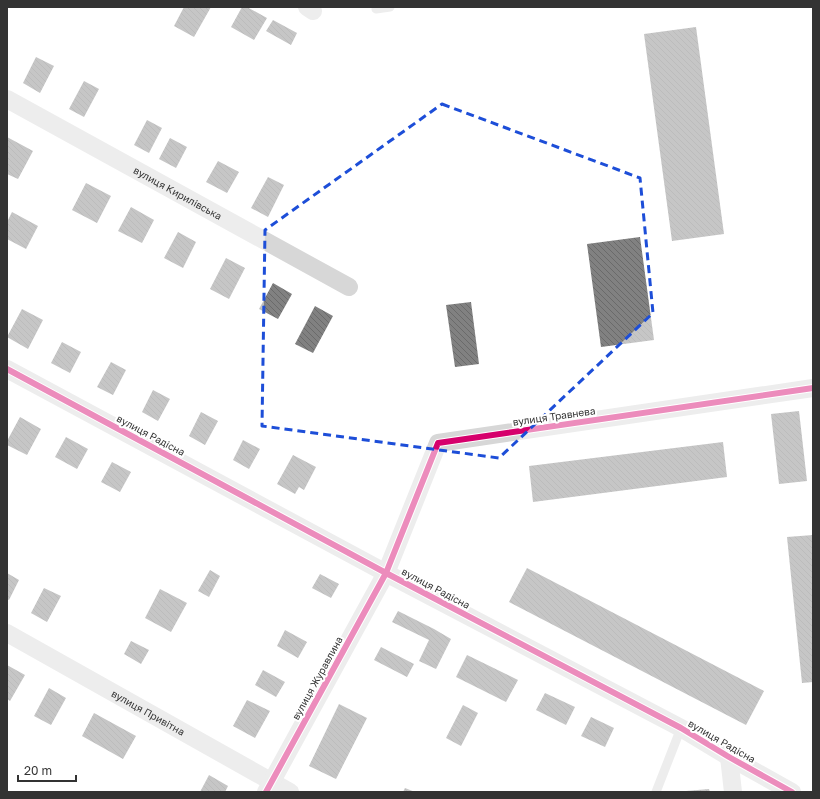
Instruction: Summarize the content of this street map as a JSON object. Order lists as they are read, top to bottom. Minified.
{"streets":{"street":["вулиця Кирилівська","вулиця Травнева","вулиця Радісна","вулиця Журавлина","вулиця Привітна"]},"crossings":[["вулиця Травнева","вулиця Радісна"],["вулиця Травнева","вулиця Журавлина"],["вулиця Радісна","вулиця Журавлина"],["вулиця Журавлина","вулиця Привітна"]],"scale_bar":"20 m"}
